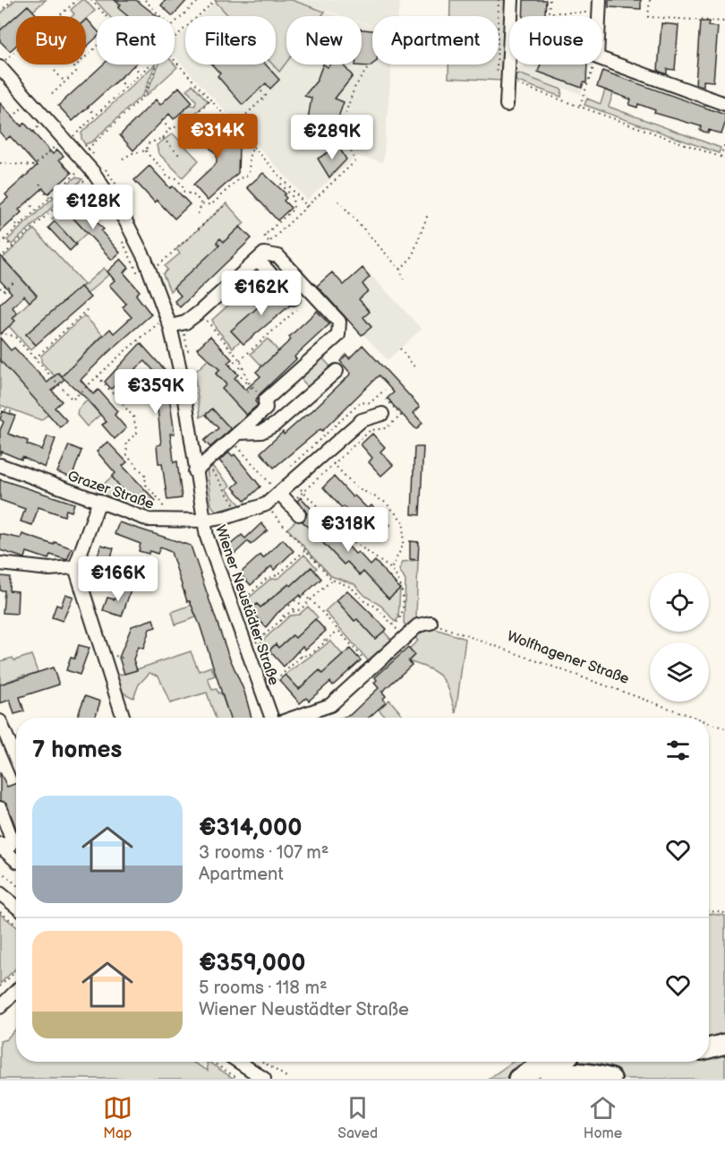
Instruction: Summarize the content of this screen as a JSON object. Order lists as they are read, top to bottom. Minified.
{"streets":{"street":["Grazer Straße","Wiener Neustädter Straße"],"path":["Wolfhagener Straße"]},"crossings":[["Grazer Straße","Wiener Neustädter Straße"]],"page":{"chip":["Buy","Rent","Filters","New","Apartment","House"],"price":["€314K","€289K","€128K","€162K","€359K","€318K","€166K"],"heading":"7 homes","list":[{"name":"€314,000","note":"3 rooms · 107 m² · Apartment"},{"name":"€359,000","note":"5 rooms · 118 m² · Wiener Neustädter Straße"}],"tabs":["Map","Saved","Home"]}}
